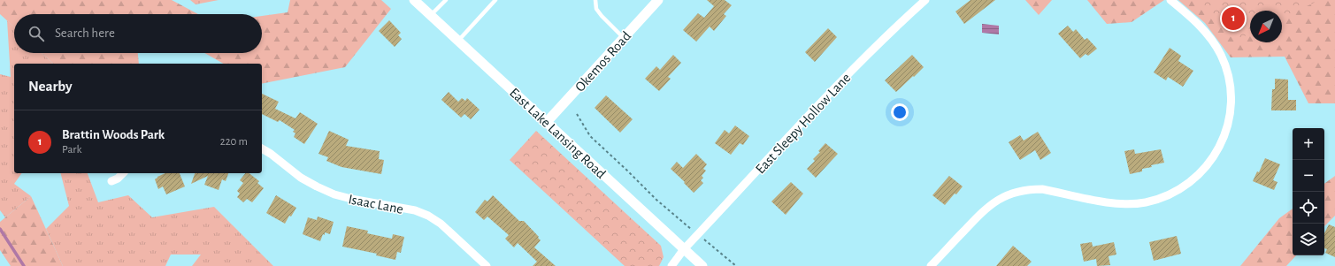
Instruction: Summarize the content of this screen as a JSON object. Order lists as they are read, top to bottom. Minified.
{"streets":{"street":["Okemos Road","East Sleepy Hollow Lane","East Lake Lansing Road","Isaac Lane"]},"crossings":[["Okemos Road","East Lake Lansing Road"],["East Sleepy Hollow Lane","East Lake Lansing Road"]],"north":"bottom left","page":{"pins":"1","search":"Search here","heading":"Nearby","list":[{"mark":"1","name":"Brattin Woods Park","note":"Park","value":"220 m"}],"map_buttons":["+","−"]}}
